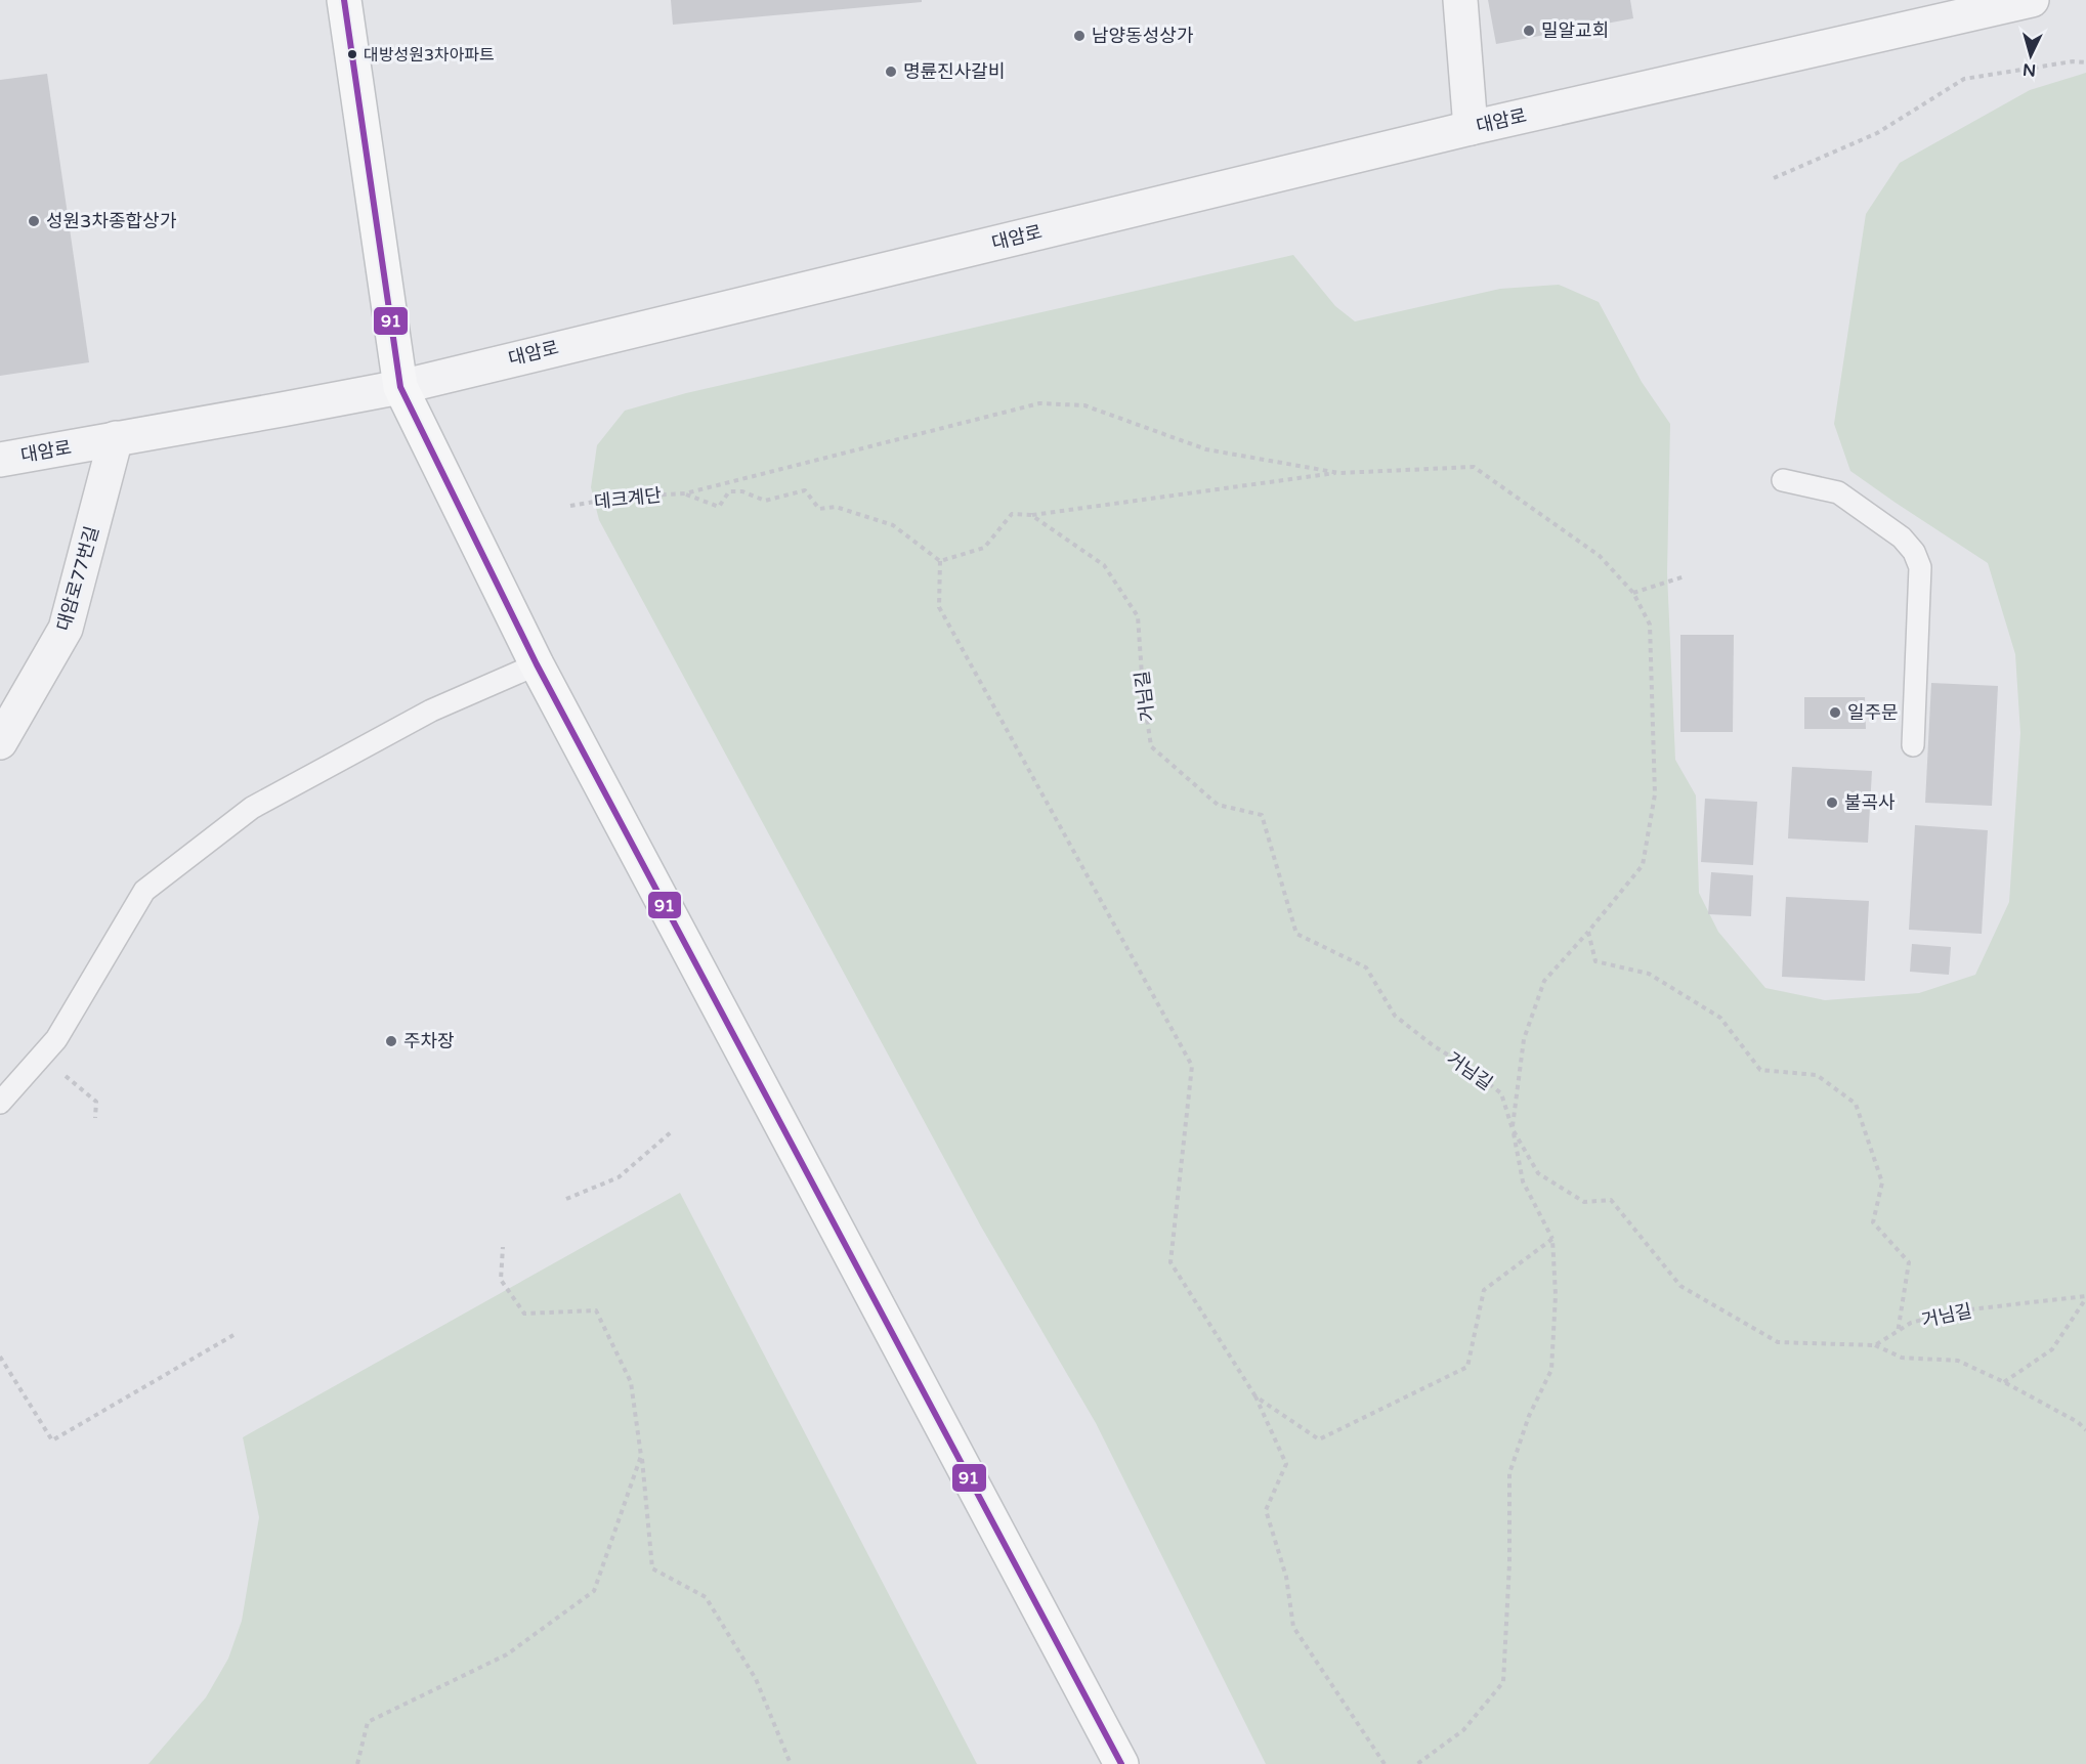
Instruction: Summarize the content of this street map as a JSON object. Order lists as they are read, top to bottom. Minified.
{"streets":{"street":["대암로","대암로77번길"],"path":["데크계단","거님길"]},"crossings":[["대암로","대암로77번길"]],"places":["밀알교회","남양동성상가","대방성원3차아파트","명륜진사갈비","성원3차종합상가","일주문","불곡사","주차장"],"lines":["transit line 91"],"north":"bottom"}
